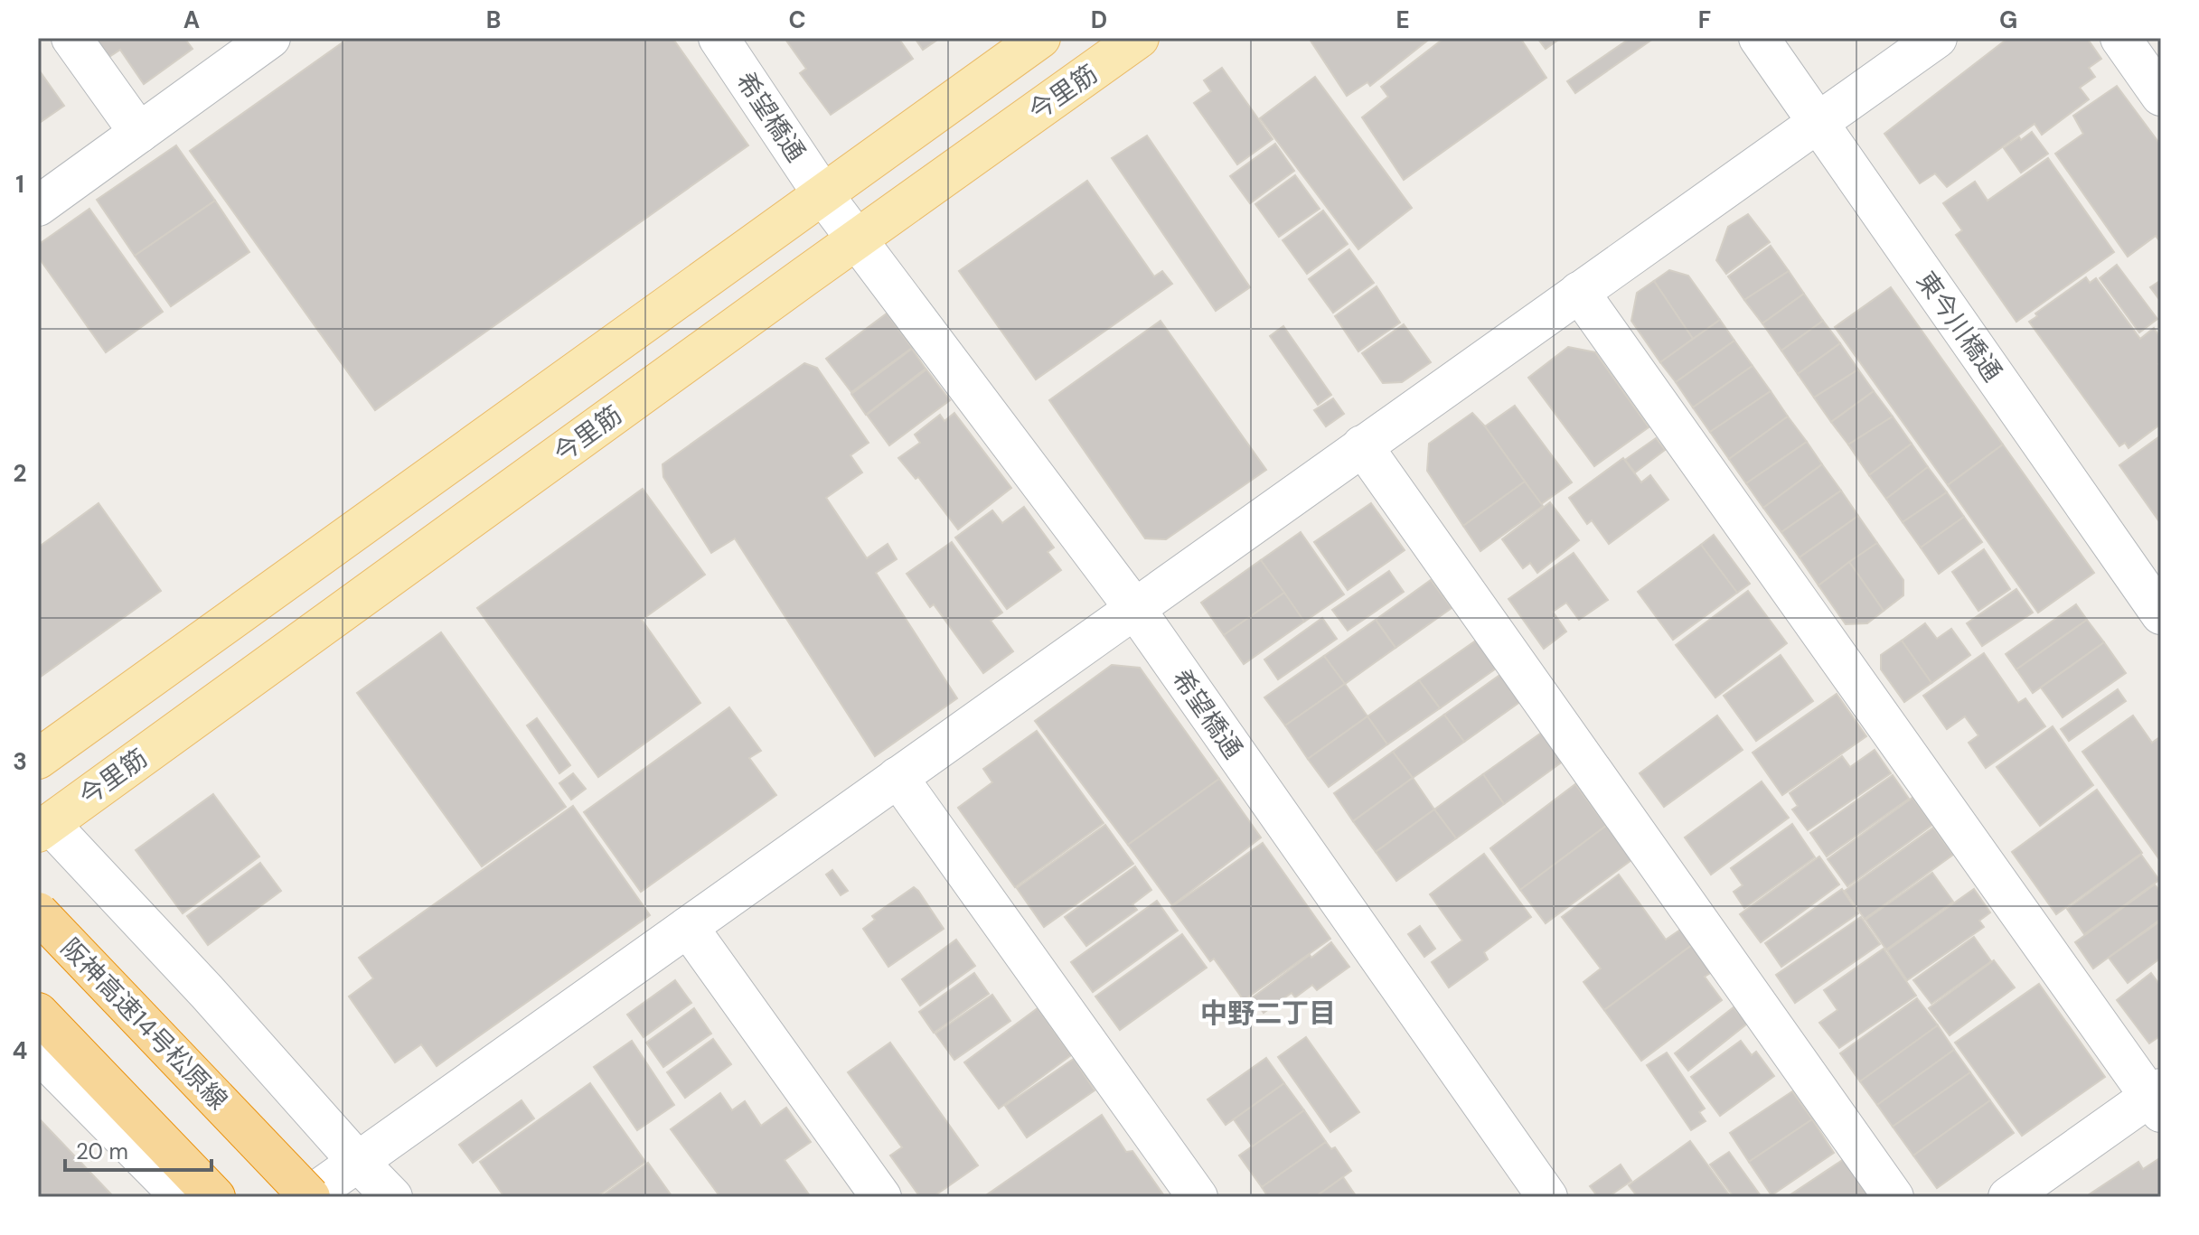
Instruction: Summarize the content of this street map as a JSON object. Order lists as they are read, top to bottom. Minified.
{"streets":{"highway":["阪神高速14号松原線"],"main road":["今里筋"],"street":["希望橋通","東今川橋通"]},"crossings":[["今里筋","希望橋通"]],"districts":["中野二丁目"],"scale_bar":"20 m","grid":{"columns":["A","B","C","D","E","F","G"],"rows":["1","2","3","4"]}}
